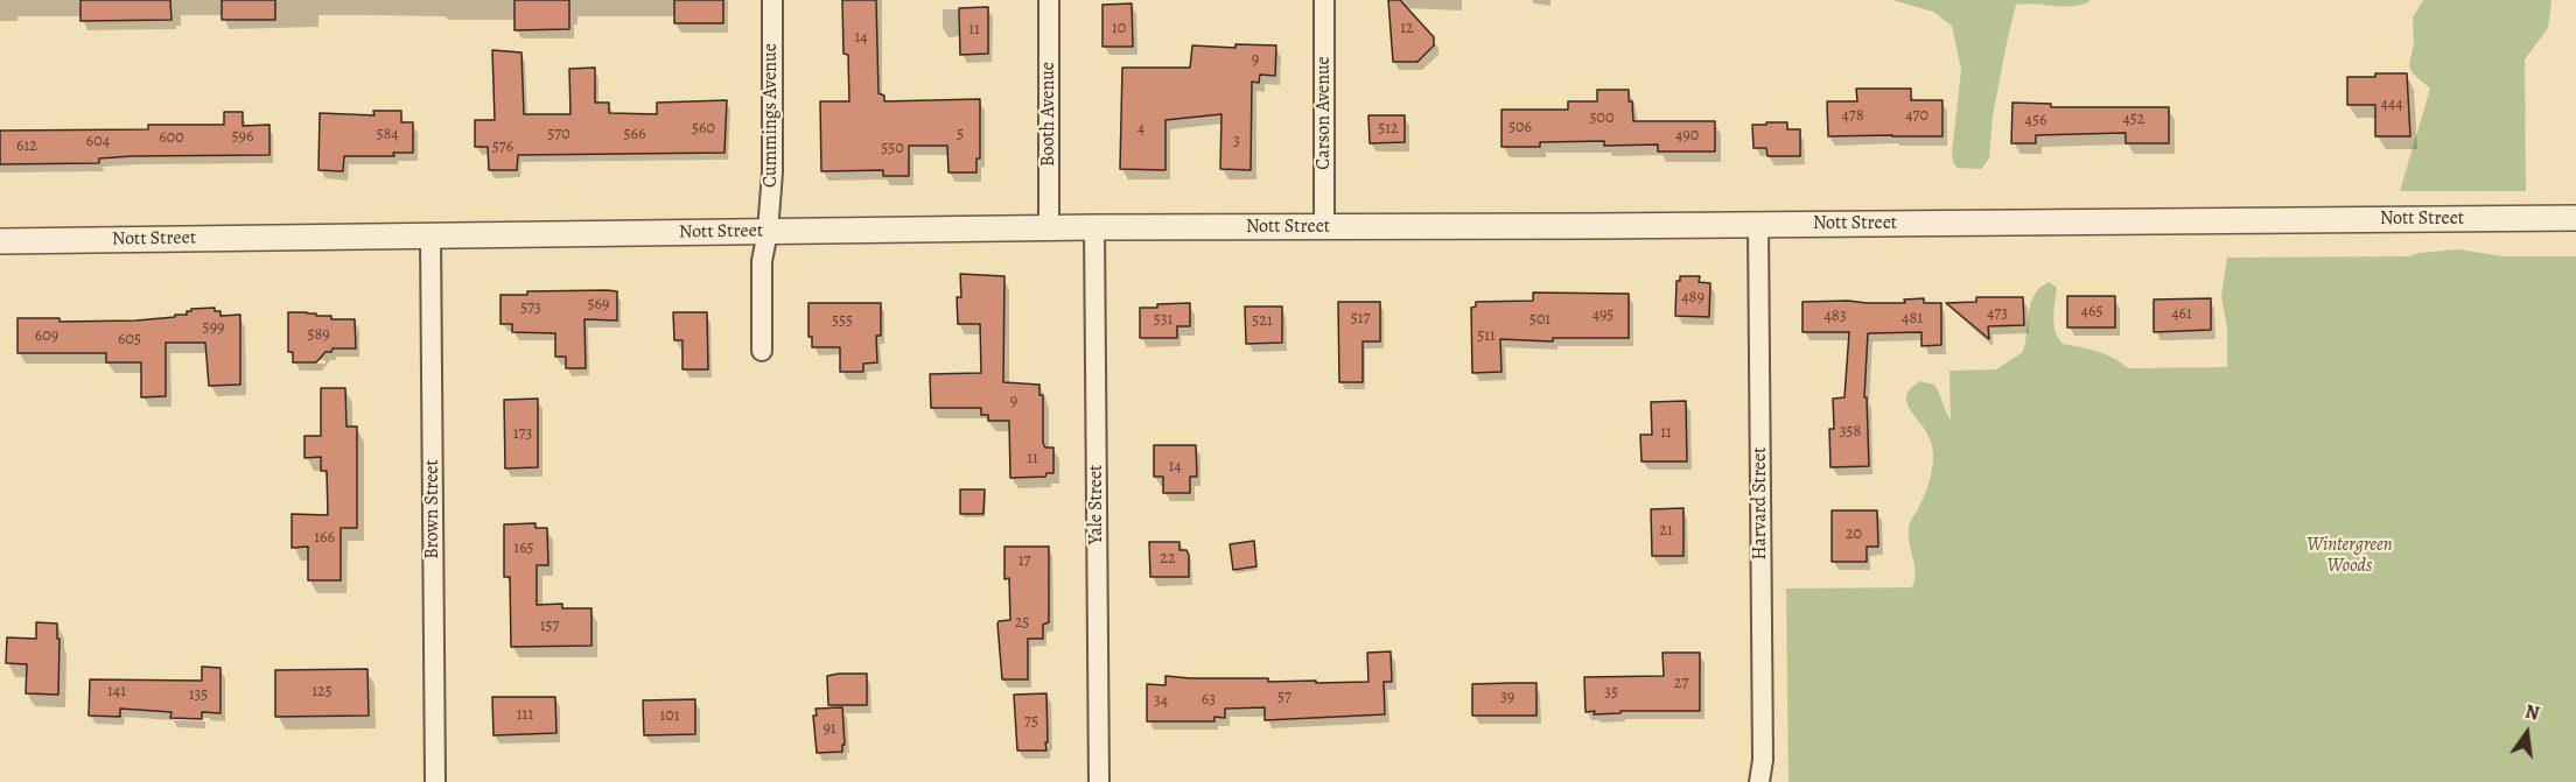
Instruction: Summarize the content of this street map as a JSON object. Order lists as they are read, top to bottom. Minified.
{"streets":{"street":["Carson Avenue","Booth Avenue","Cummings Avenue","Nott Street","Harvard Street","Yale Street","Brown Street"]},"crossings":[["Carson Avenue","Nott Street"],["Booth Avenue","Nott Street"],["Cummings Avenue","Nott Street"],["Nott Street","Harvard Street"],["Nott Street","Yale Street"],["Nott Street","Brown Street"]],"parks":["Wintergreen Woods"],"house_numbers":["10","12","11","14","9","444","478","470","500","452","456","506","560","4","512","584","570","566","5","490","596","600","604","3","612","576","550","489","569","573","465","473","461","495","483","517","481","531","501","555","521","599","589","609","511","605","9","358","11","173","11","14","21","20","166","165","22","17","25","157","27","141","125","35","135","57","39","63","34","111","101","75","91"],"north":"top"}
